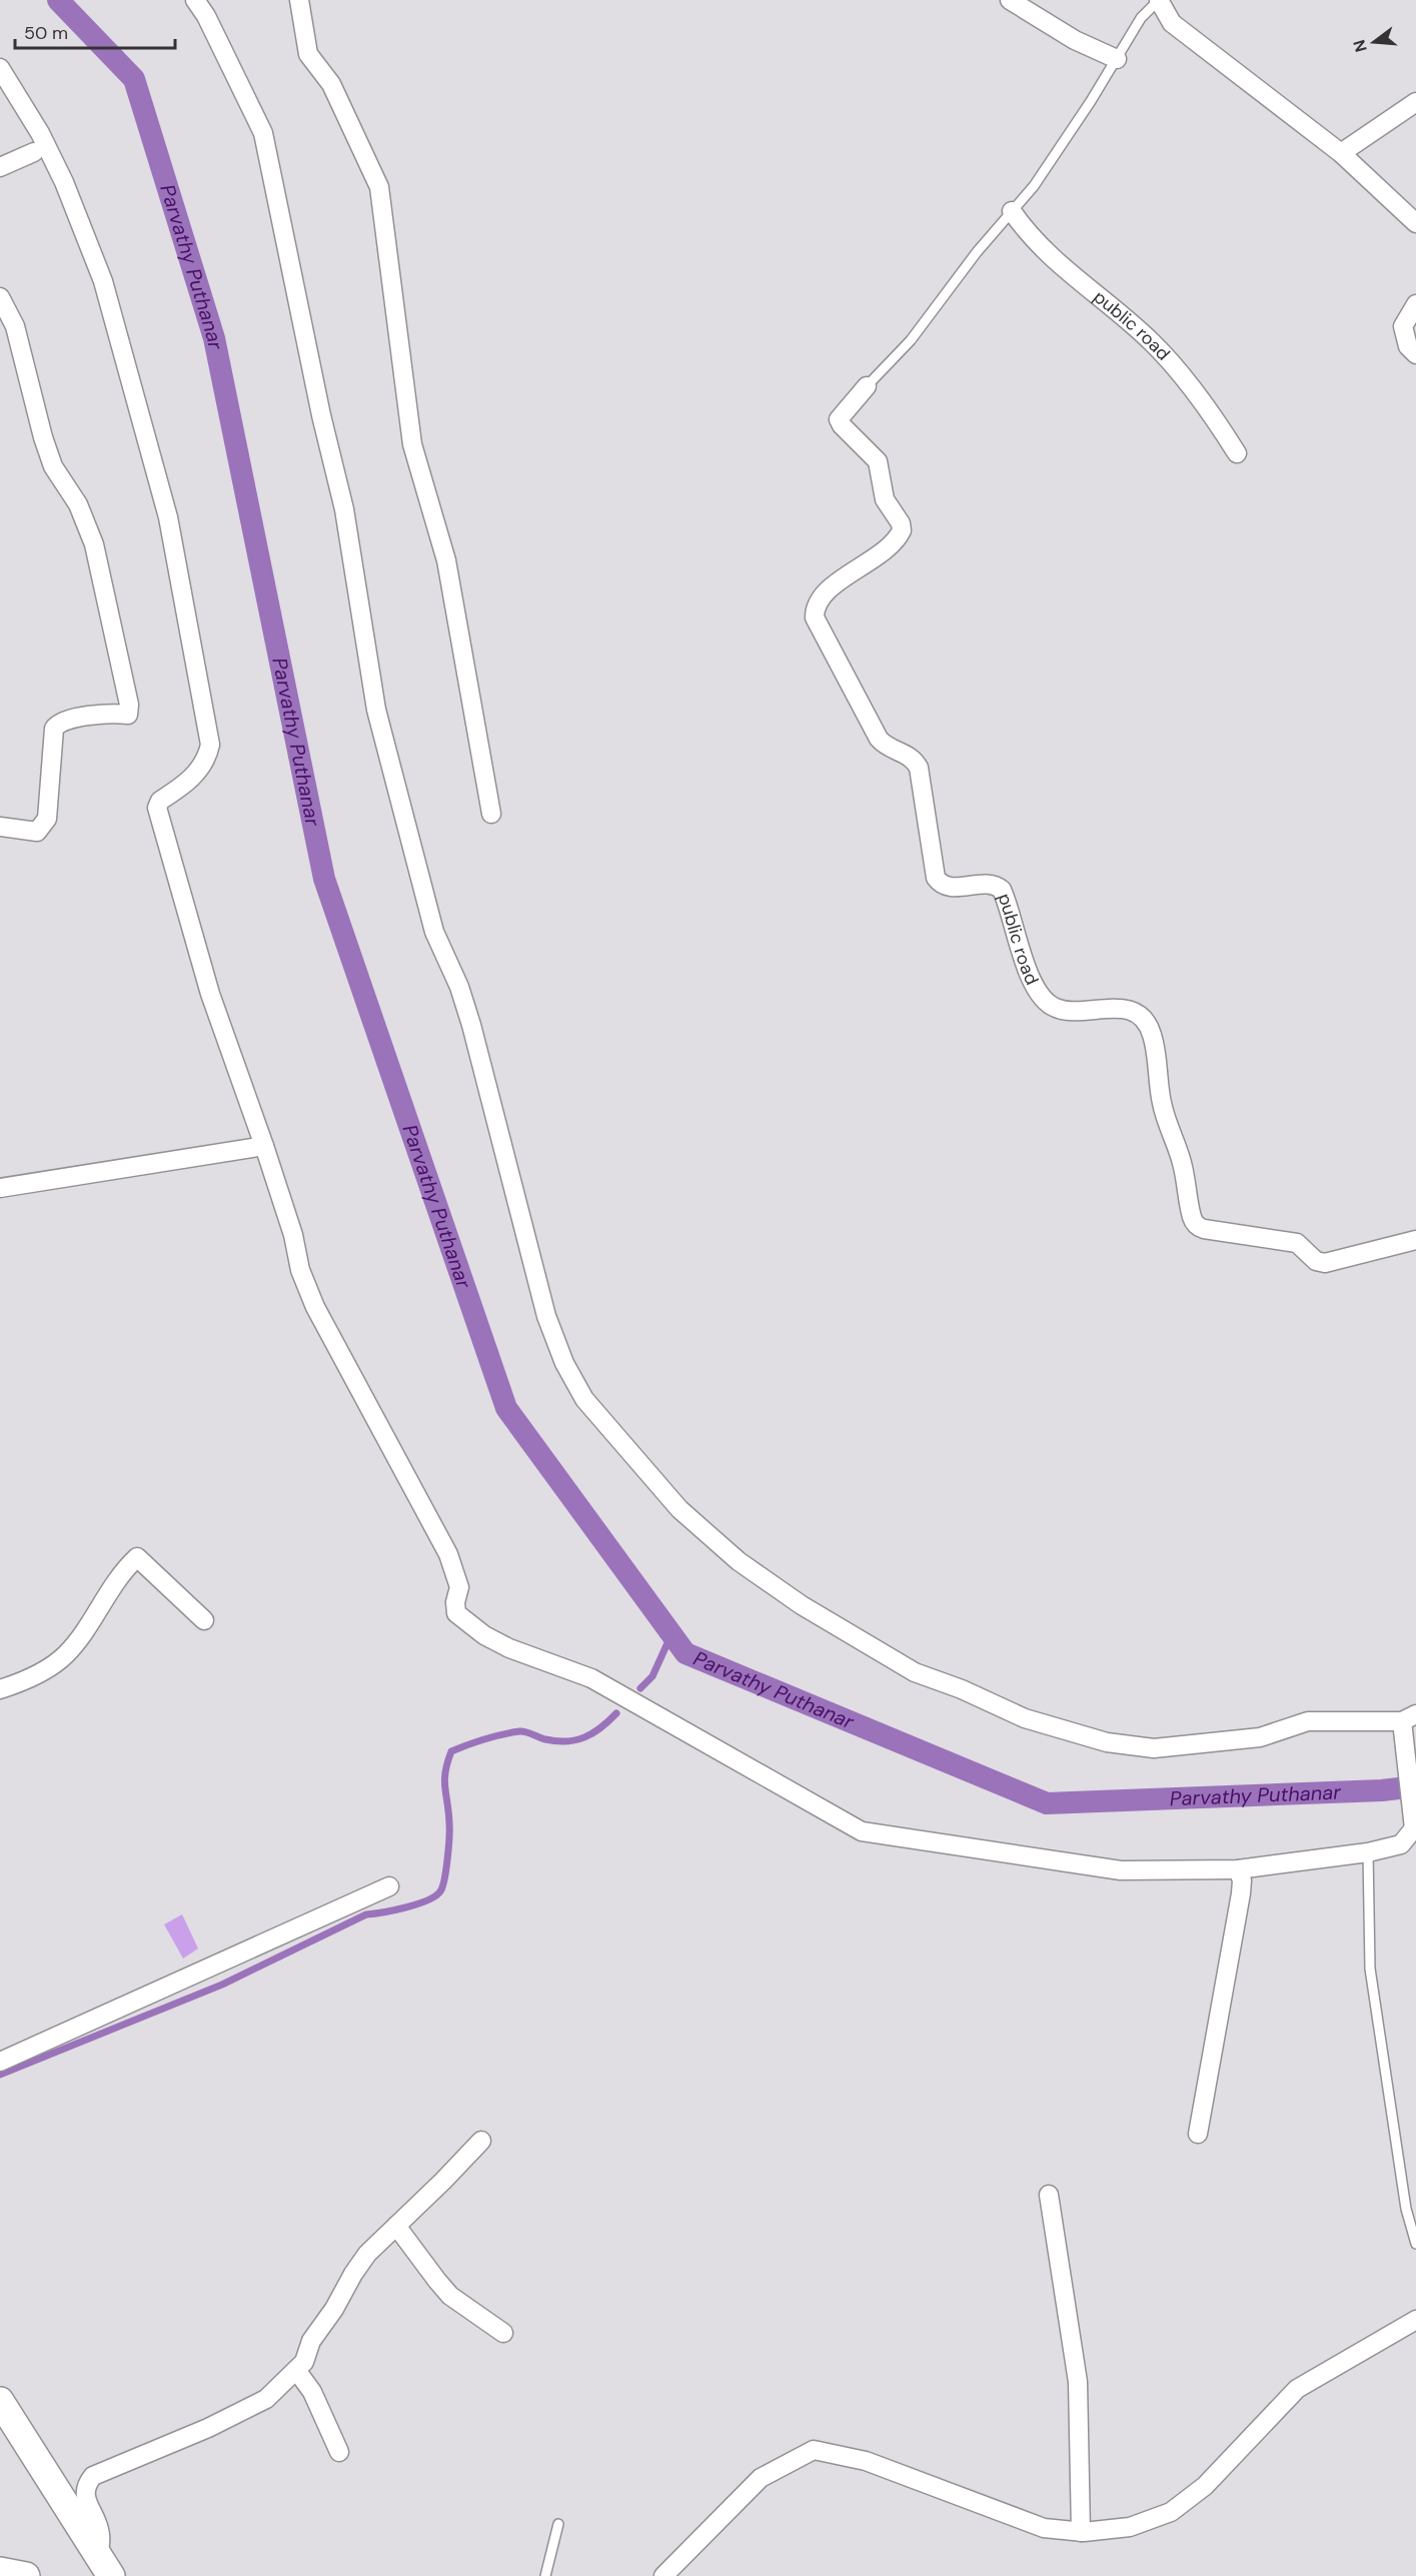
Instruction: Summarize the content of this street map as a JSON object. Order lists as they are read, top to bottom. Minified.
{"streets":{"street":["public road"]},"water":["Parvathy Puthanar"],"scale_bar":"50 m","north":"left"}
